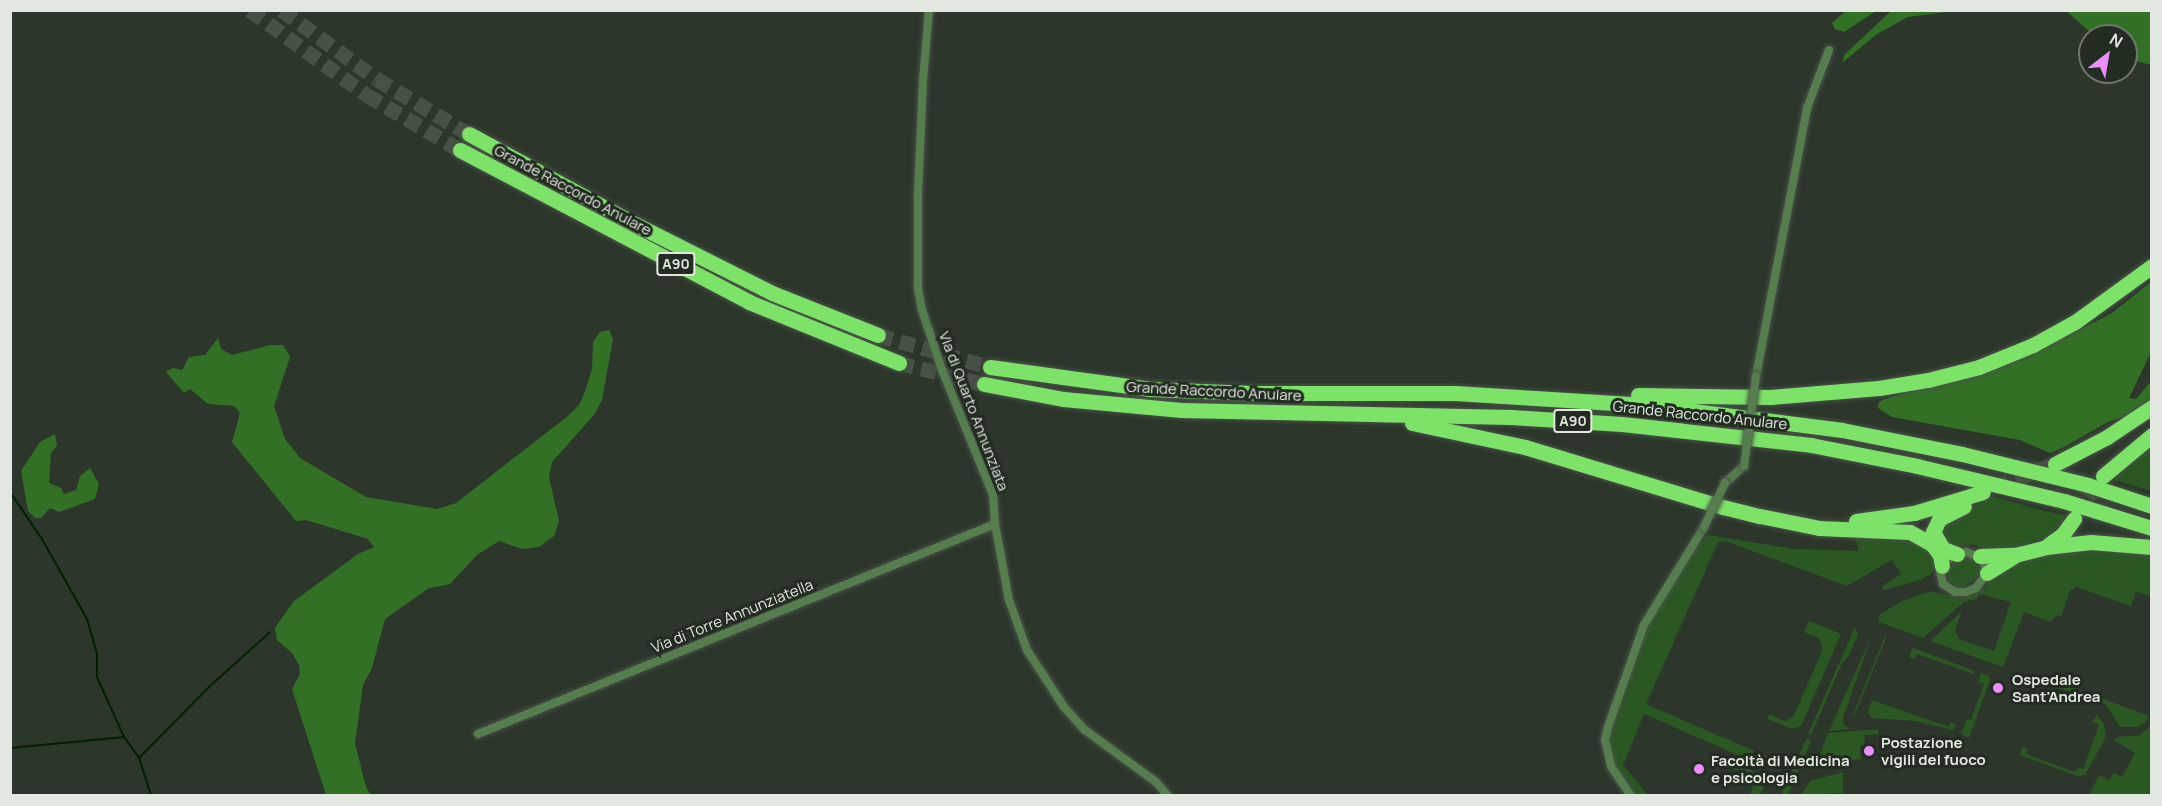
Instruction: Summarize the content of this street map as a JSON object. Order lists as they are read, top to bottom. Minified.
{"streets":{"highway":["Grande Raccordo Anulare","A90"],"street":["Via di Quarto Annunziata","Via di Torre Annunziatella"]},"crossings":[["Via di Quarto Annunziata","Via di Torre Annunziatella"]],"places":["Ospedale Sant'Andrea","Postazione vigili del fuoco","Facoltà di Medicina e psicologia"],"north":"top right"}
